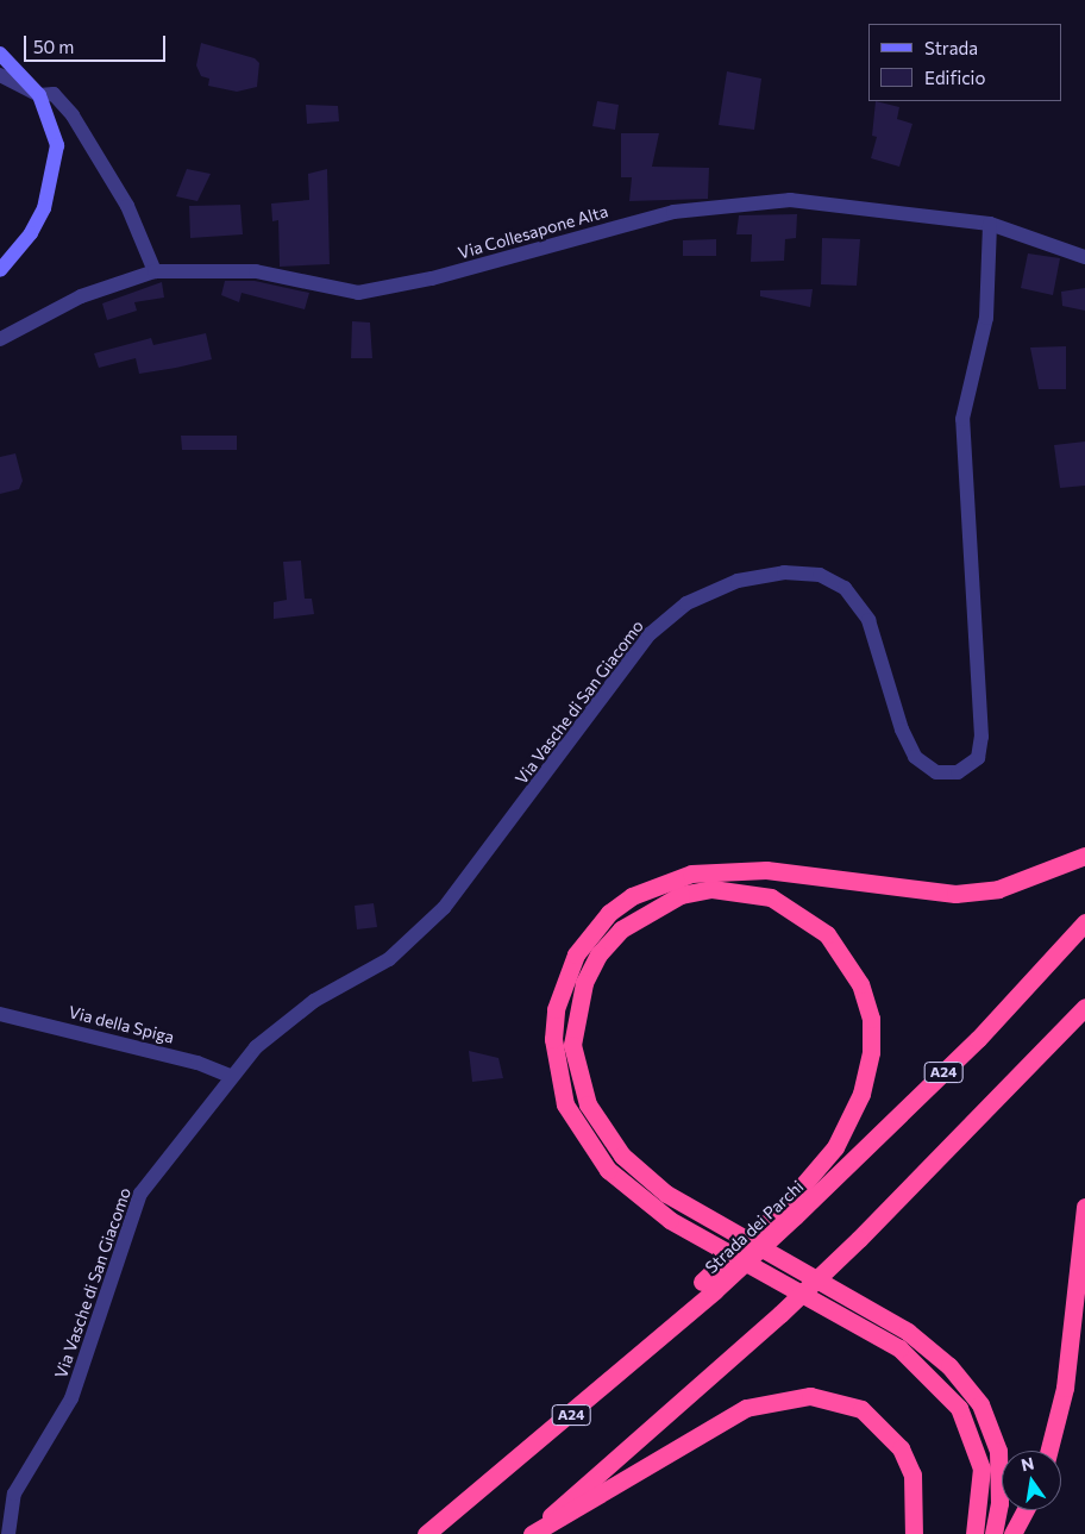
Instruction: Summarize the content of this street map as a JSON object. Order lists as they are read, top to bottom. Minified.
{"streets":{"highway":["A24","Strada dei Parchi"],"street":["Via Collesapone Alta","Via Vasche di San Giacomo","Via della Spiga"]},"crossings":[["Via Collesapone Alta","Via Vasche di San Giacomo"],["Via Vasche di San Giacomo","Via della Spiga"]],"legend":["Strada","Edificio"],"scale_bar":"50 m","north":"top"}
